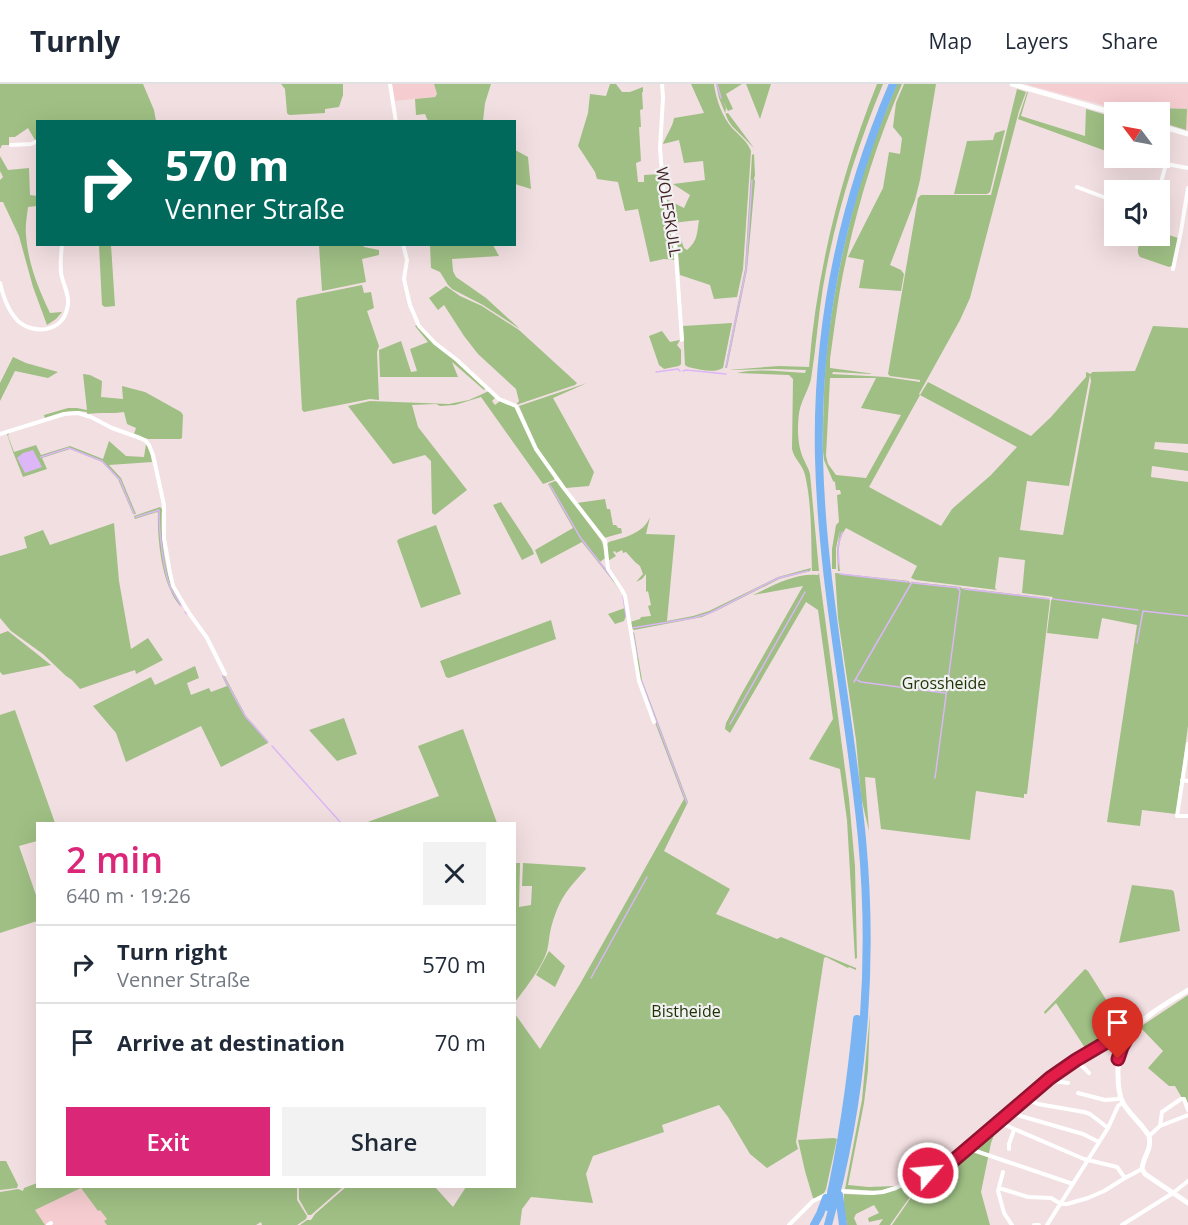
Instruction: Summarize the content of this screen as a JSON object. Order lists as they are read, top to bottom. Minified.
{"streets":{"street":["WOLFSKULL"]},"parks":["Grossheide","Bistheide"],"north":"top left","page":{"header":"Turnly","nav":["Map","Layers","Share"],"turn":["570 m","Venner Straße"],"heading":["2 min","640 m · 19:26"],"list":[{"name":"Turn right","note":"Venner Straße","value":"570 m"},{"name":"Arrive at destination","value":"70 m"}],"buttons":["Exit","Share"]}}
